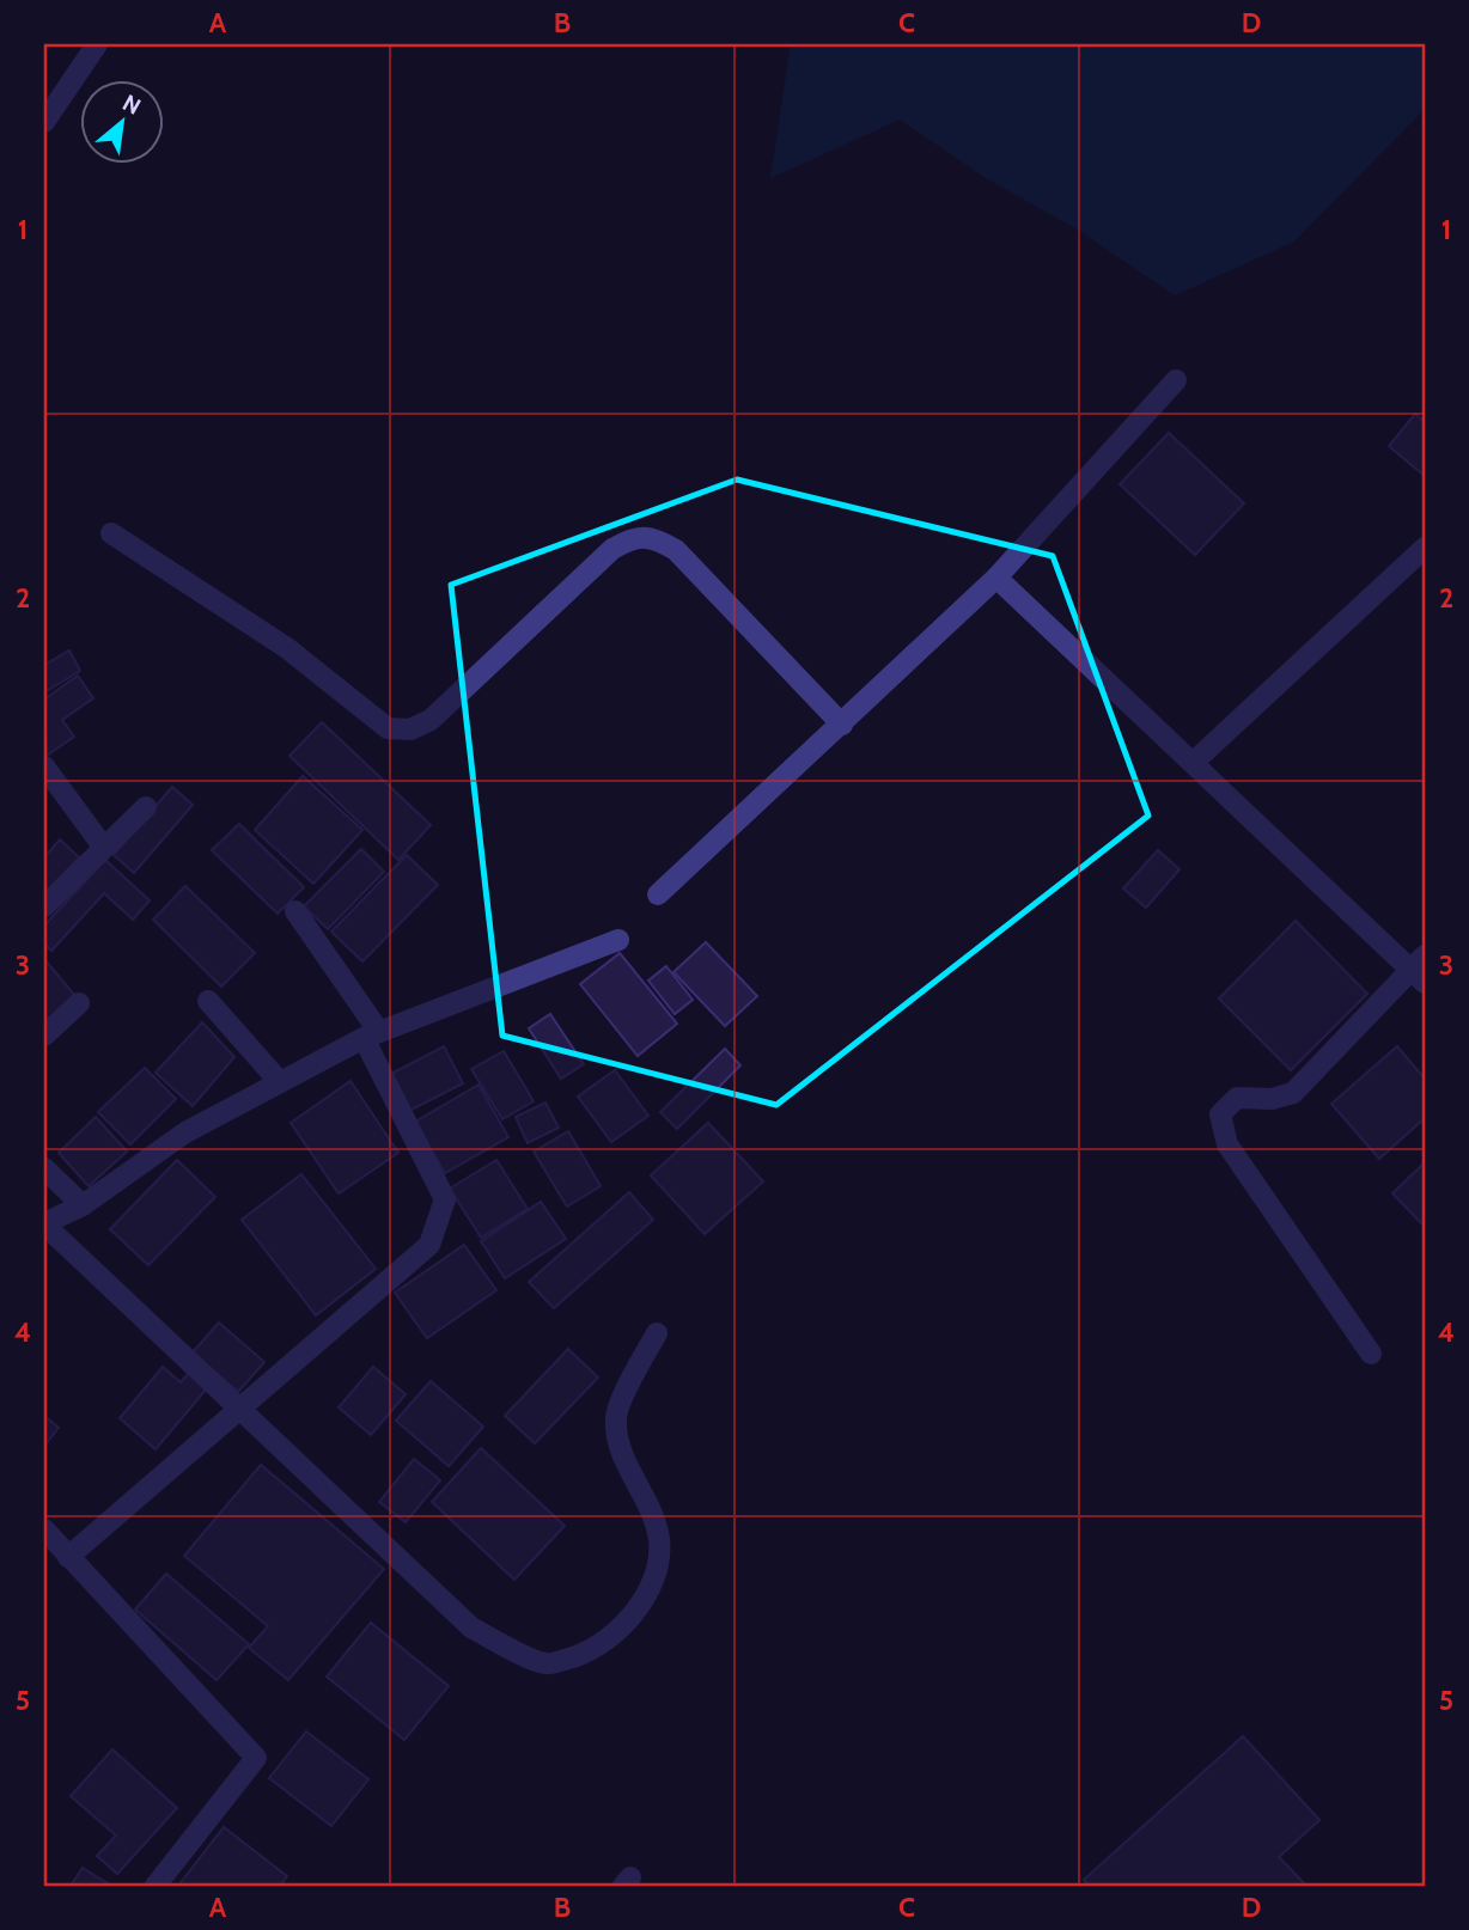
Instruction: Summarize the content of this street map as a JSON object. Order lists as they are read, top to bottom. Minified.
{"north":"top right","grid":{"columns":["A","B","C","D"],"rows":["1","2","3","4","5"]}}
